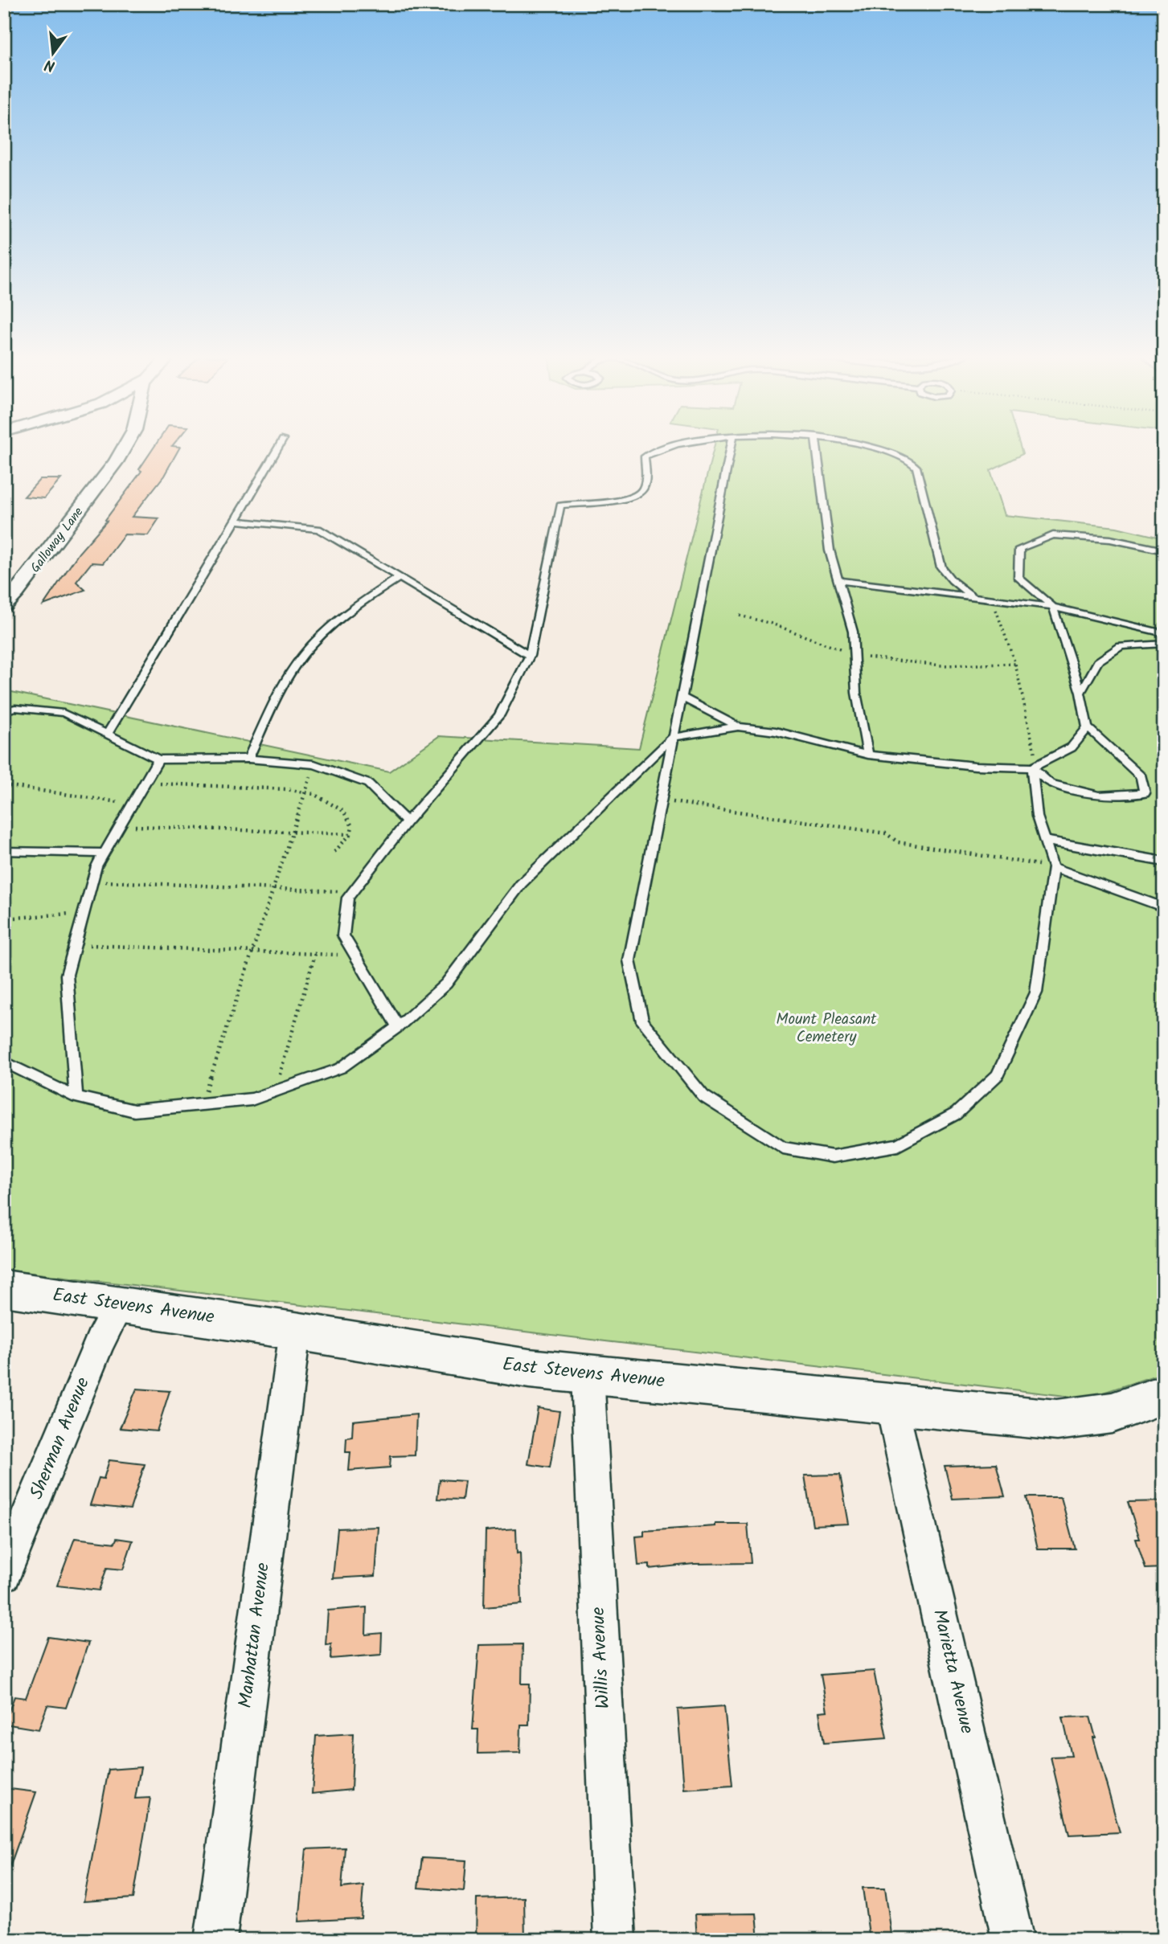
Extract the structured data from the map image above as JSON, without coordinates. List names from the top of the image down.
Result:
{
  "streets": {
    "street": [
      "Galloway Lane",
      "East Stevens Avenue",
      "Sherman Avenue",
      "Manhattan Avenue",
      "Willis Avenue",
      "Marietta Avenue"
    ]
  },
  "crossings": [
    ["East Stevens Avenue", "Sherman Avenue"],
    ["East Stevens Avenue", "Manhattan Avenue"],
    ["East Stevens Avenue", "Willis Avenue"],
    ["East Stevens Avenue", "Marietta Avenue"]
  ],
  "parks": ["Mount Pleasant Cemetery"],
  "north": "bottom"
}
